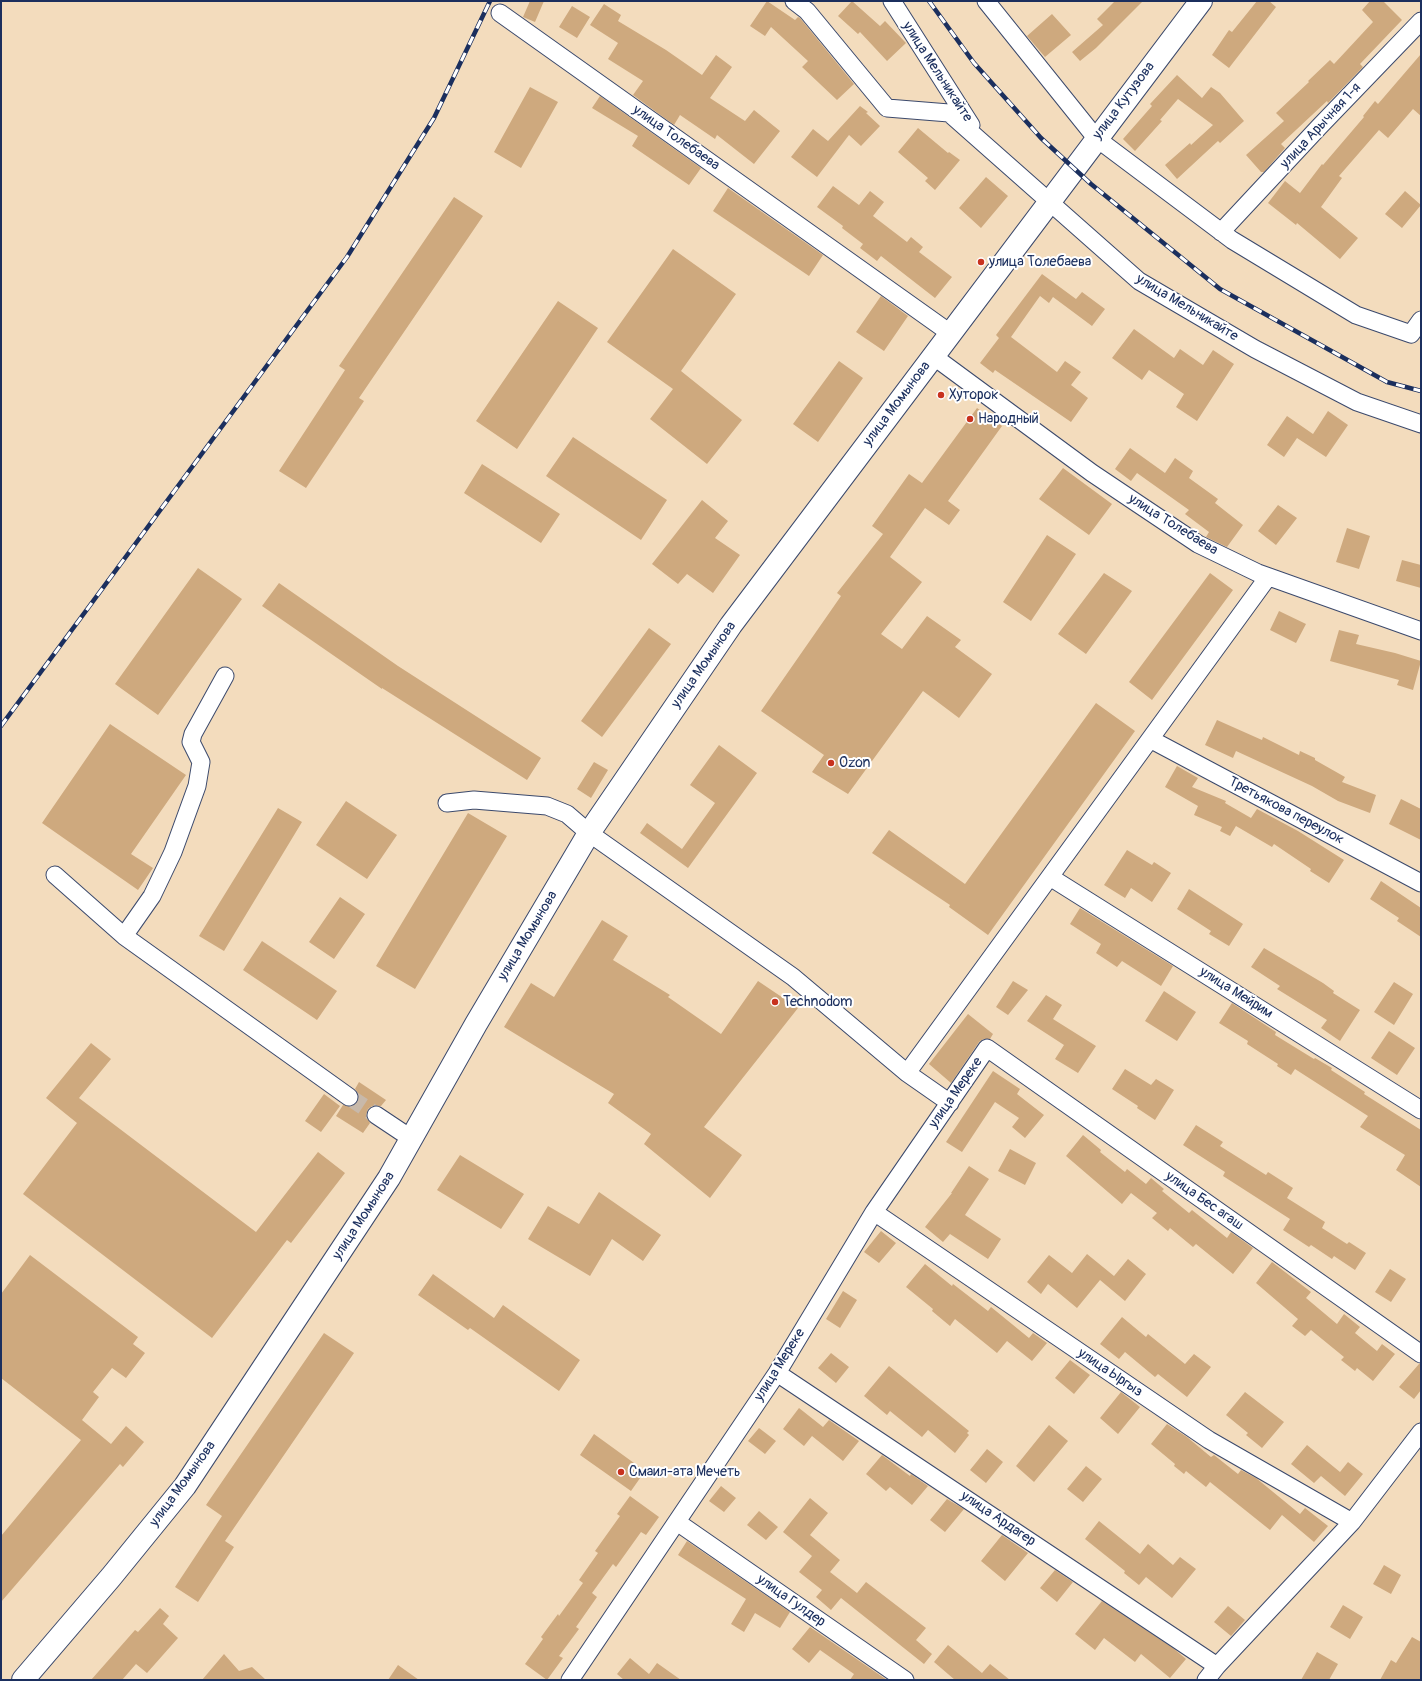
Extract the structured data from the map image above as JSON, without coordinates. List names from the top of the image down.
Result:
{
  "streets": {
    "main road": ["улица Кутузова", "улица Момынова"],
    "street": [
      "улица Мельникайте",
      "улица Арычная 1-я",
      "улица Толебаева",
      "Третьякова переулок",
      "улица Мейрим",
      "улица Мереке",
      "улица Бес агаш",
      "улица Ыргыз",
      "улица Ардагер",
      "улица Гулдер"
    ]
  },
  "crossings": [
    ["улица Мельникайте", "улица Кутузова"],
    ["улица Мельникайте", "улица Момынова"],
    ["улица Кутузова", "улица Момынова"],
    ["улица Толебаева", "улица Момынова"],
    ["улица Мереке", "улица Бес агаш"],
    ["улица Мереке", "улица Ыргыз"],
    ["улица Мереке", "улица Ардагер"],
    ["улица Мереке", "улица Гулдер"]
  ],
  "places": [
    "улица Толебаева",
    "Хуторок",
    "Народный",
    "Ozon",
    "Technodom",
    "Смаил-ата Мечеть"
  ]
}
